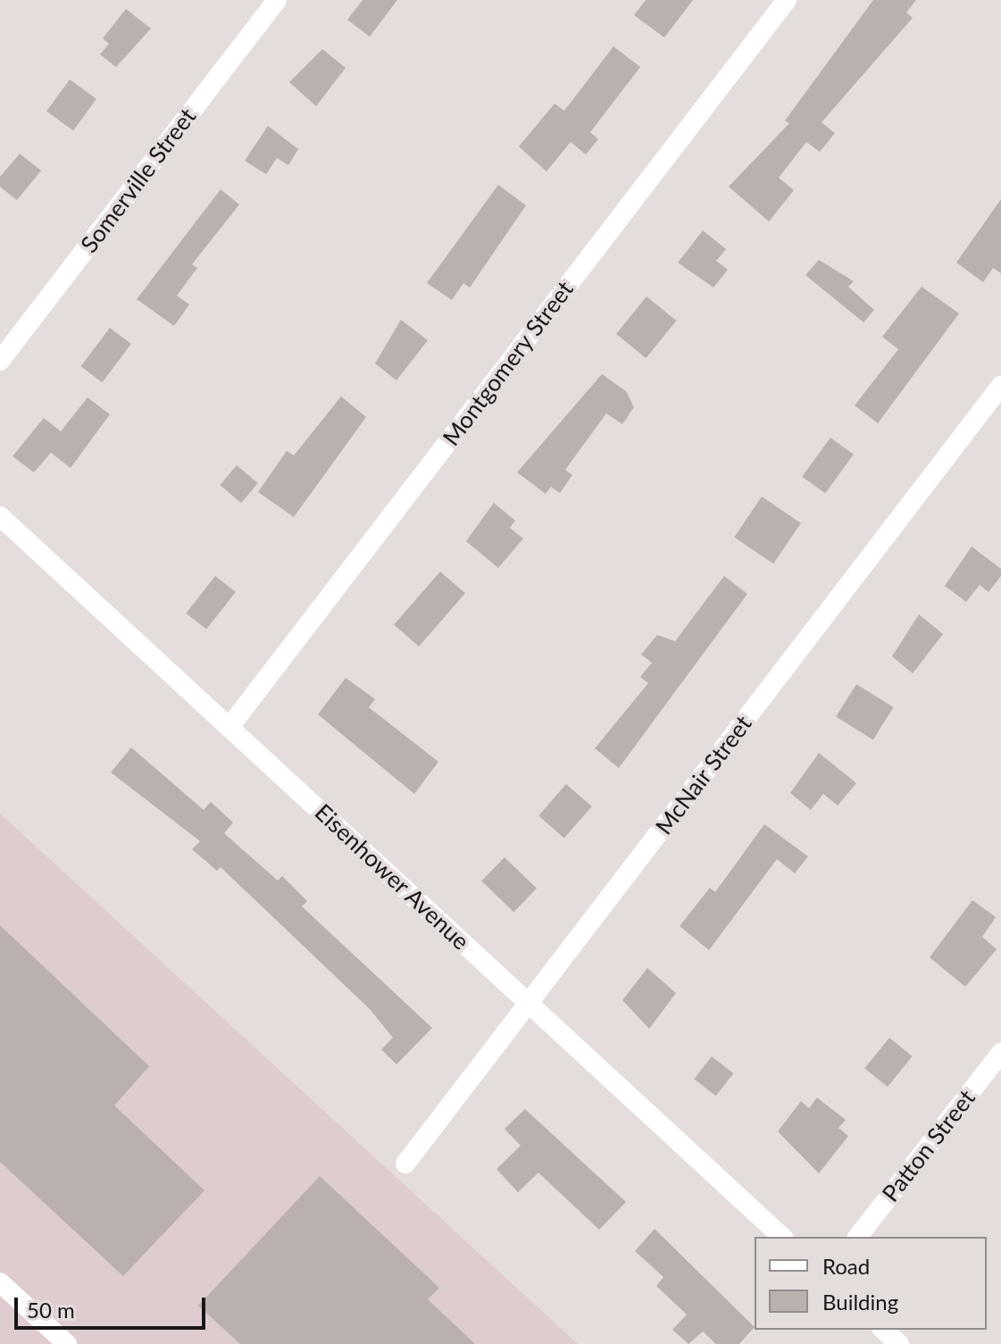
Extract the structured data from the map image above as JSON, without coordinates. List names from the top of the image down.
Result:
{
  "streets": {
    "street": [
      "Somerville Street",
      "Montgomery Street",
      "McNair Street",
      "Eisenhower Avenue",
      "Patton Street"
    ]
  },
  "crossings": [
    ["Montgomery Street", "Eisenhower Avenue"],
    ["McNair Street", "Eisenhower Avenue"]
  ],
  "legend": ["Road", "Building"],
  "scale_bar": "50 m"
}
